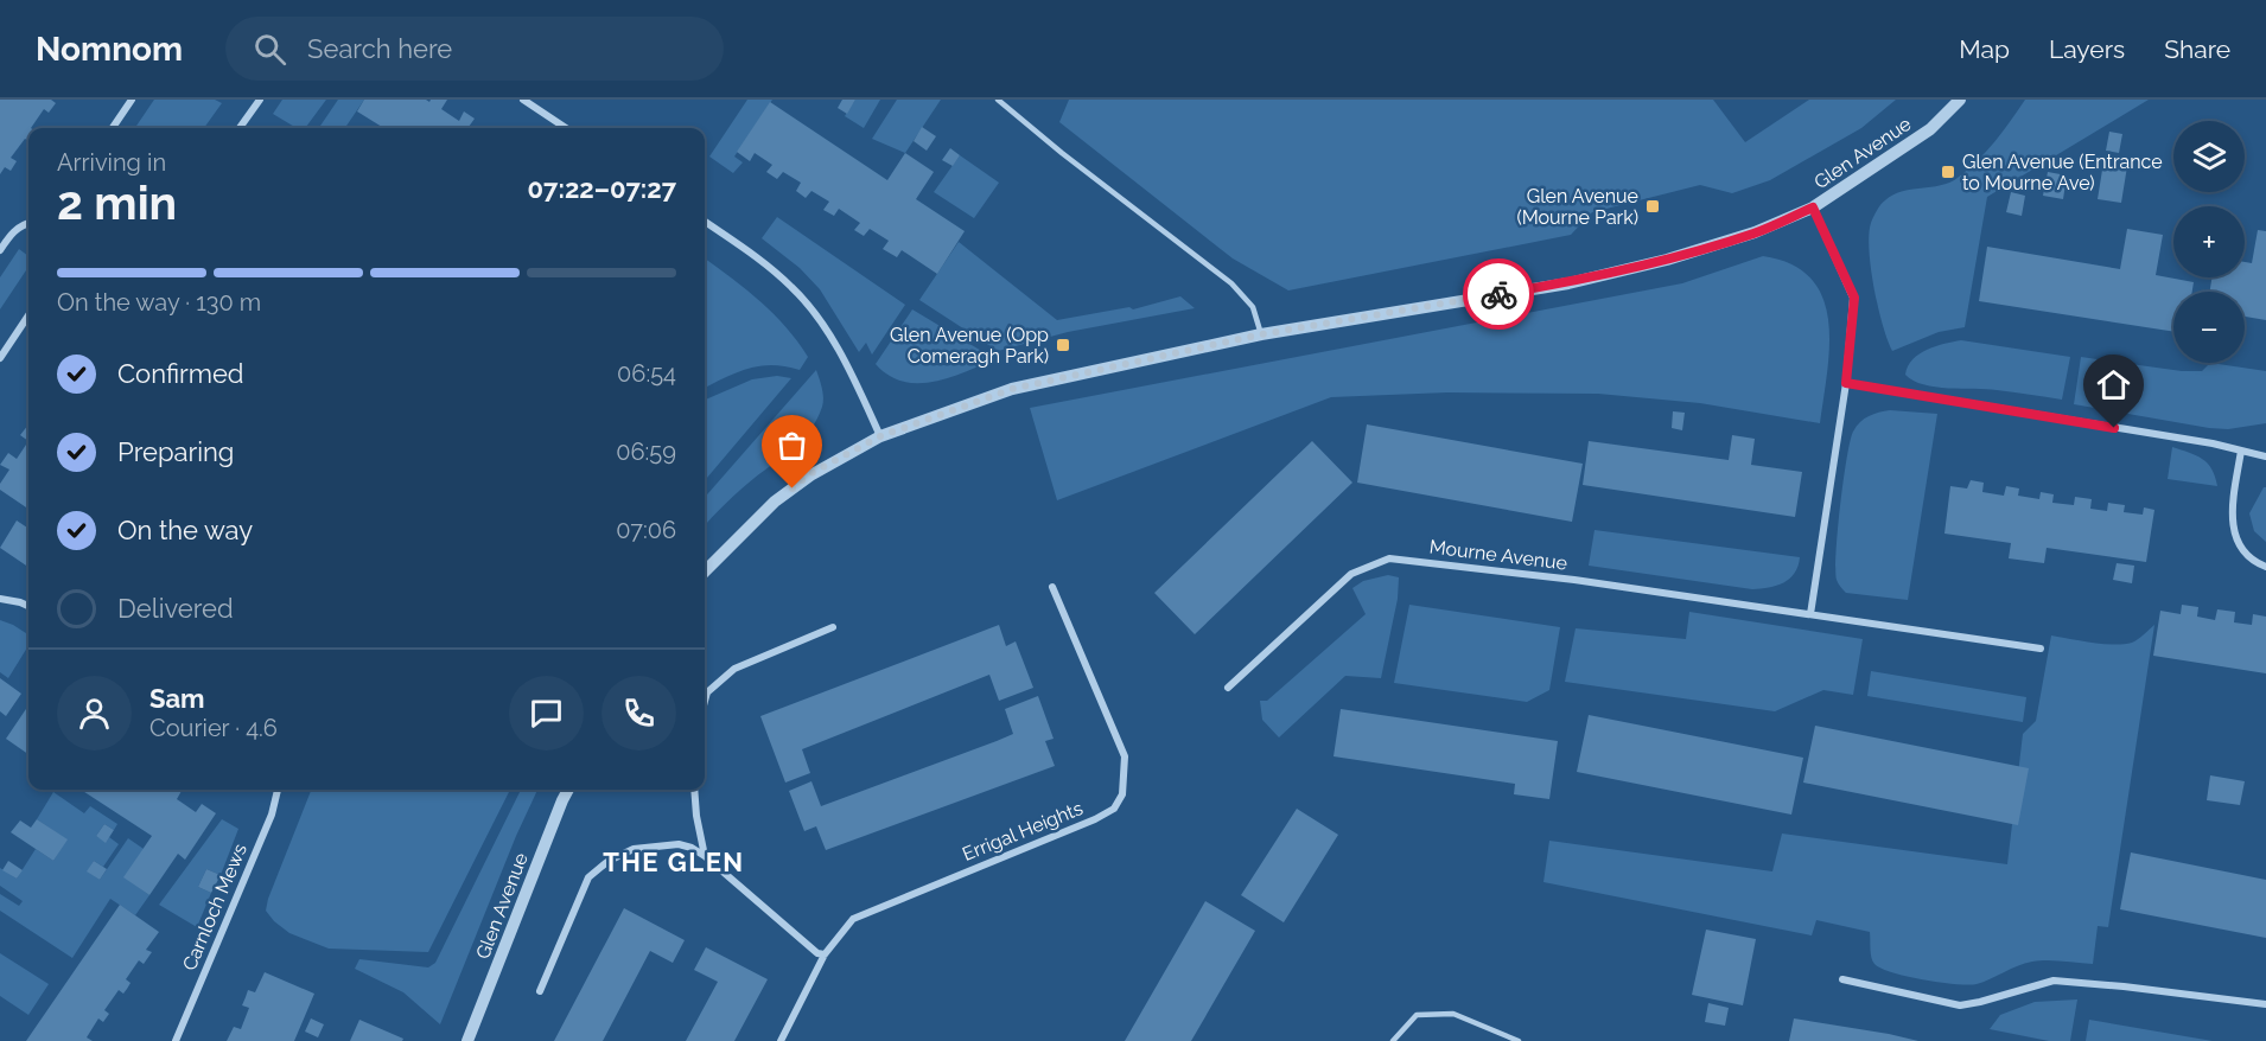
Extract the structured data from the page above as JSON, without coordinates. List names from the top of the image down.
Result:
{
  "streets": {
    "street": [
      "Glen Avenue",
      "Mourne Avenue",
      "Errigal Heights",
      "Carnloch Mews"
    ]
  },
  "districts": ["THE GLEN"],
  "places": {
    "transit": ["Glen Avenue (Entrance to Mourne Ave)", "Glen Avenue (Mourne Park)", "Glen Avenue (Opp Comeragh Park)"]
  },
  "page": {
    "header": "Nomnom",
    "search": "Search here",
    "nav": ["Map", "Layers", "Share"],
    "map_buttons": ["+", "−"],
    "heading": ["2 min", "Arriving in", "07:22–07:27"],
    "panel": ["Sam", "Courier · 4.6"],
    "bar": "On the way · 130 m",
    "list": [
      ["Confirmed", "06:54"],
      ["Preparing", "06:59"],
      ["On the way", "07:06"],
      "Delivered"
    ]
  }
}
